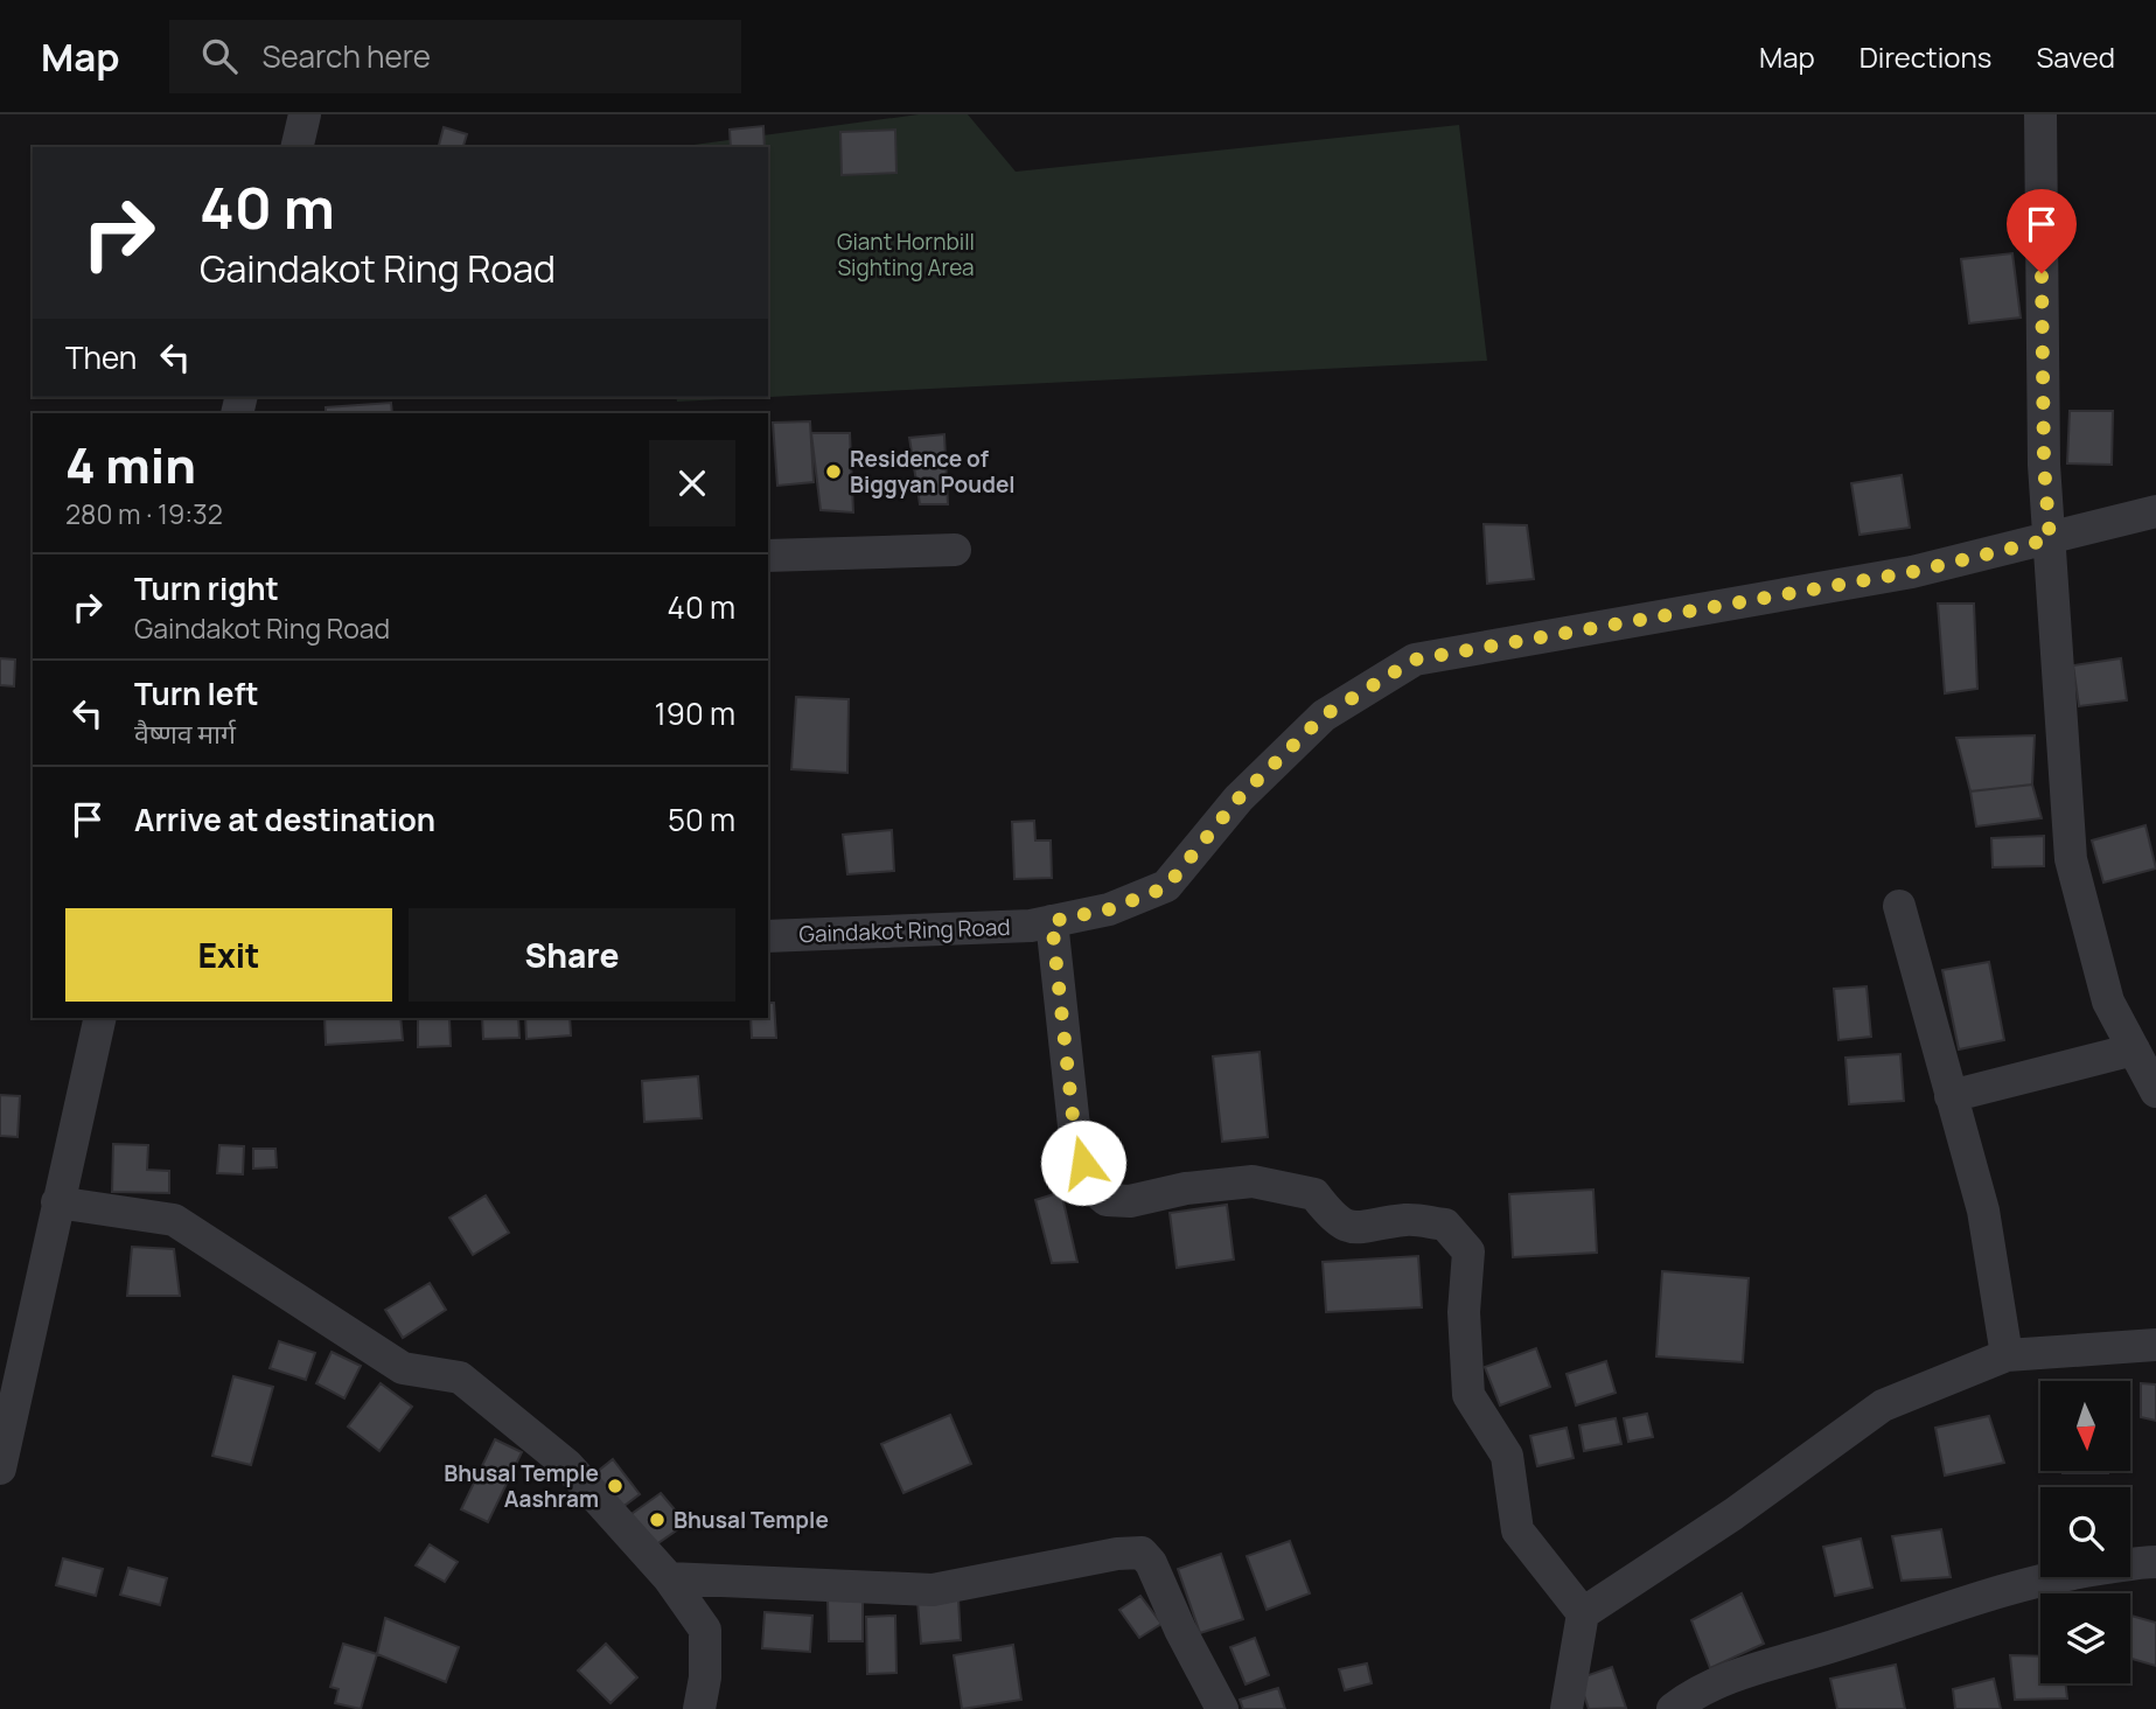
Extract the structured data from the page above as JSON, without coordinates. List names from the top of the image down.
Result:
{
  "streets": {
    "street": ["Gaindakot Ring Road"]
  },
  "parks": ["Giant Hornbill Sighting Area"],
  "places": ["Residence of Biggyan Poudel", "Bhusal Temple Aashram", "Bhusal Temple"],
  "north": "bottom",
  "page": {
    "header": "Map",
    "search": "Search here",
    "nav": ["Map", "Directions", "Saved"],
    "turn": ["40 m", "Gaindakot Ring Road"],
    "then": "Then",
    "heading": ["4 min", "280 m · 19:32"],
    "list": [
      {
        "name": "Turn right",
        "note": "Gaindakot Ring Road",
        "value": "40 m"
      },
      {
        "name": "Turn left",
        "note": "वैष्णव मार्ग",
        "value": "190 m"
      },
      {
        "name": "Arrive at destination",
        "value": "50 m"
      }
    ],
    "buttons": ["Exit", "Share"]
  }
}
